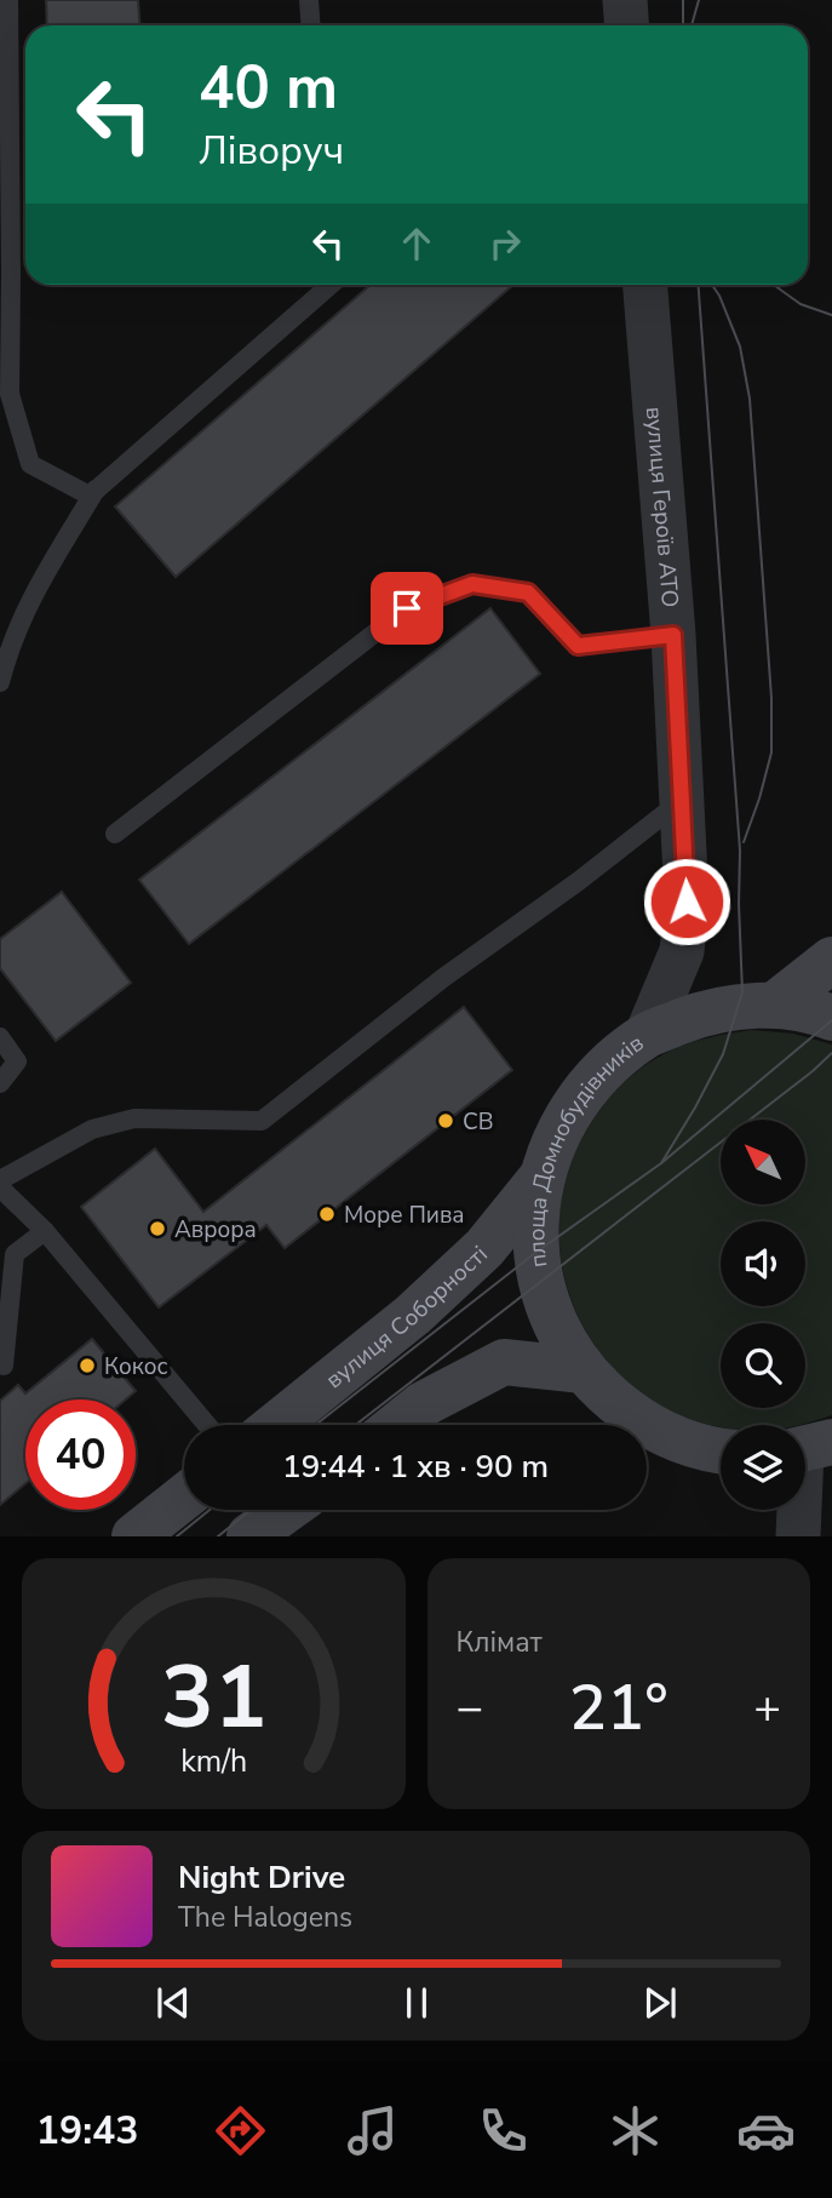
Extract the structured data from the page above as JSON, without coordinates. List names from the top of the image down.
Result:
{
  "streets": {
    "main road": ["площа Домнобудівників", "вулиця Соборності"],
    "street": ["вулиця Героїв АТО"]
  },
  "crossings": [
    ["вулиця Героїв АТО", "площа Домнобудівників"],
    ["площа Домнобудівників", "вулиця Соборності"]
  ],
  "places": [
    "СВ",
    "Море Пива",
    "Аврора",
    "Кокос"
  ],
  "north": "top left",
  "page": {
    "turn": ["40 m", "Ліворуч"],
    "limit": "40",
    "trip": "19:44 · 1 хв · 90 m",
    "tile": "Клімат",
    "heat": ["−", "21°", "+"],
    "song": ["Night Drive", "The Halogens"],
    "tabs": "19:43",
    "gauge": ["31", "km/h"]
  }
}
